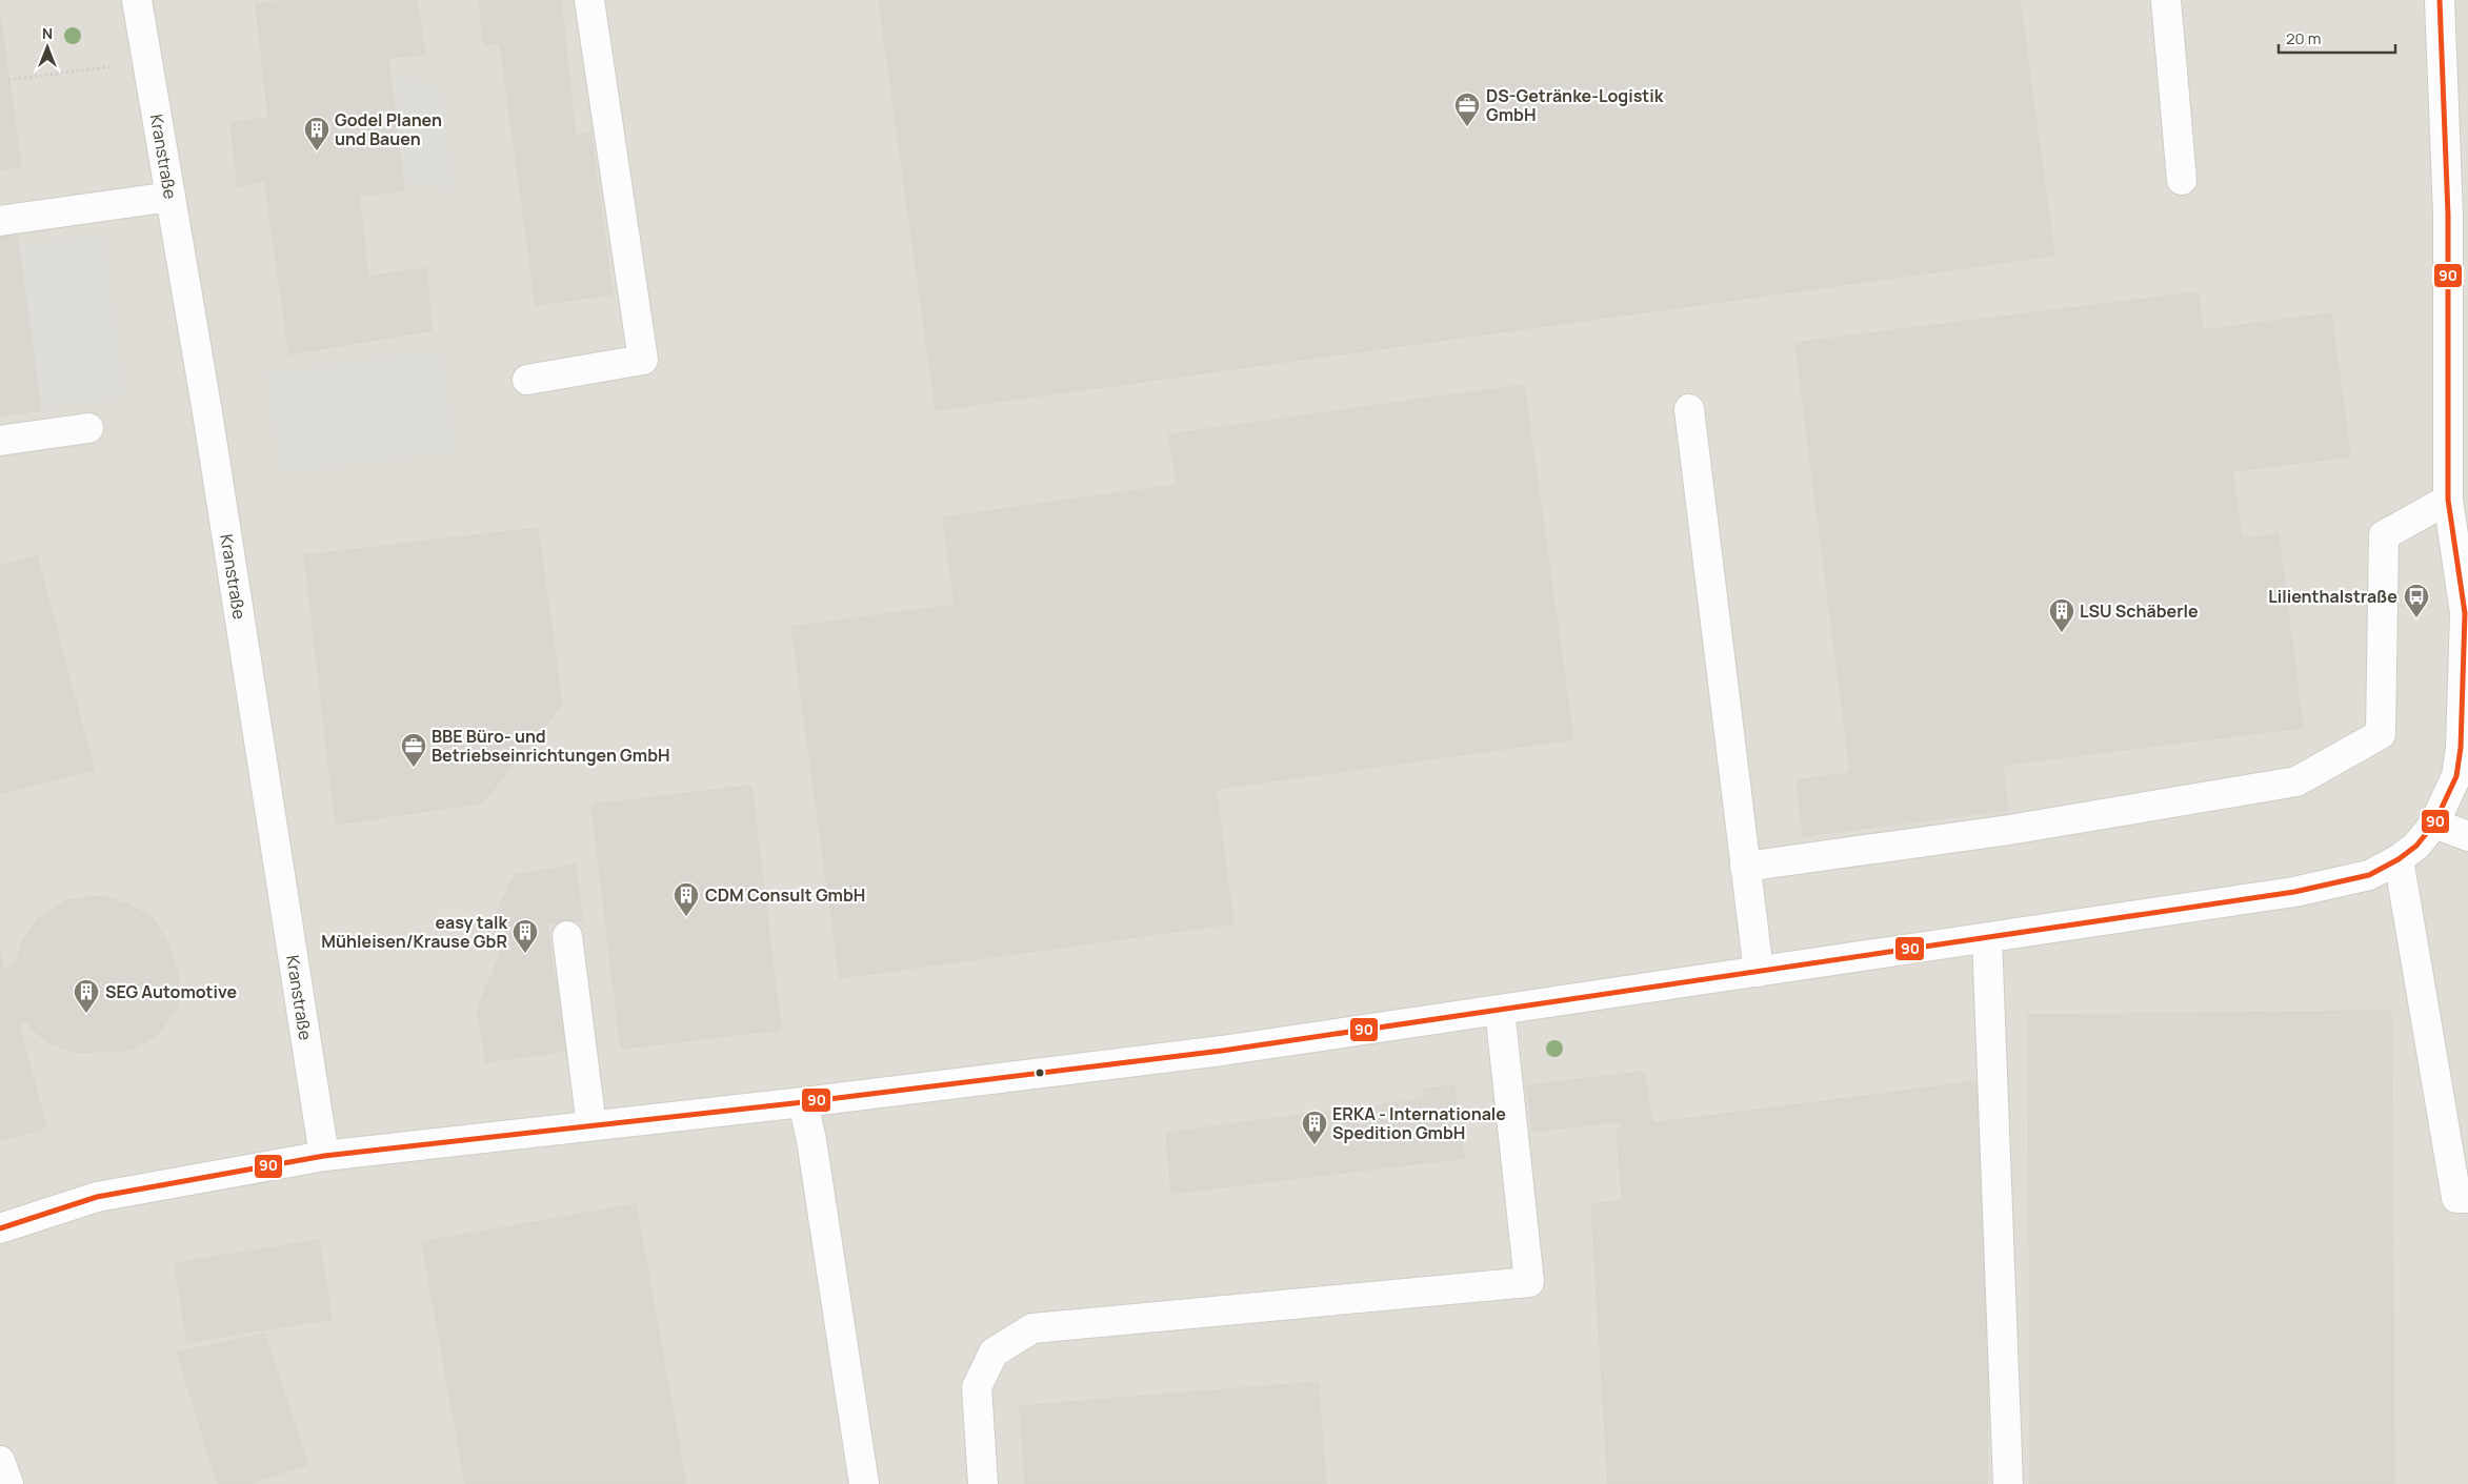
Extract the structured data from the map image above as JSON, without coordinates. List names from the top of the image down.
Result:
{
  "streets": {
    "street": ["Kranstraße"]
  },
  "places": {
    "office": ["DS-Getränke-Logistik GmbH", "BBE Büro- und Betriebseinrichtungen GmbH"],
    "building": [
      "Godel Planen und Bauen",
      "LSU Schäberle",
      "CDM Consult GmbH",
      "easy talk Mühleisen/Krause GbR",
      "SEG Automotive",
      "ERKA - Internationale Spedition GmbH"
    ],
    "bus stop": ["Lilienthalstraße"]
  },
  "lines": ["transit line 90"],
  "scale_bar": "20 m",
  "north": "top"
}
